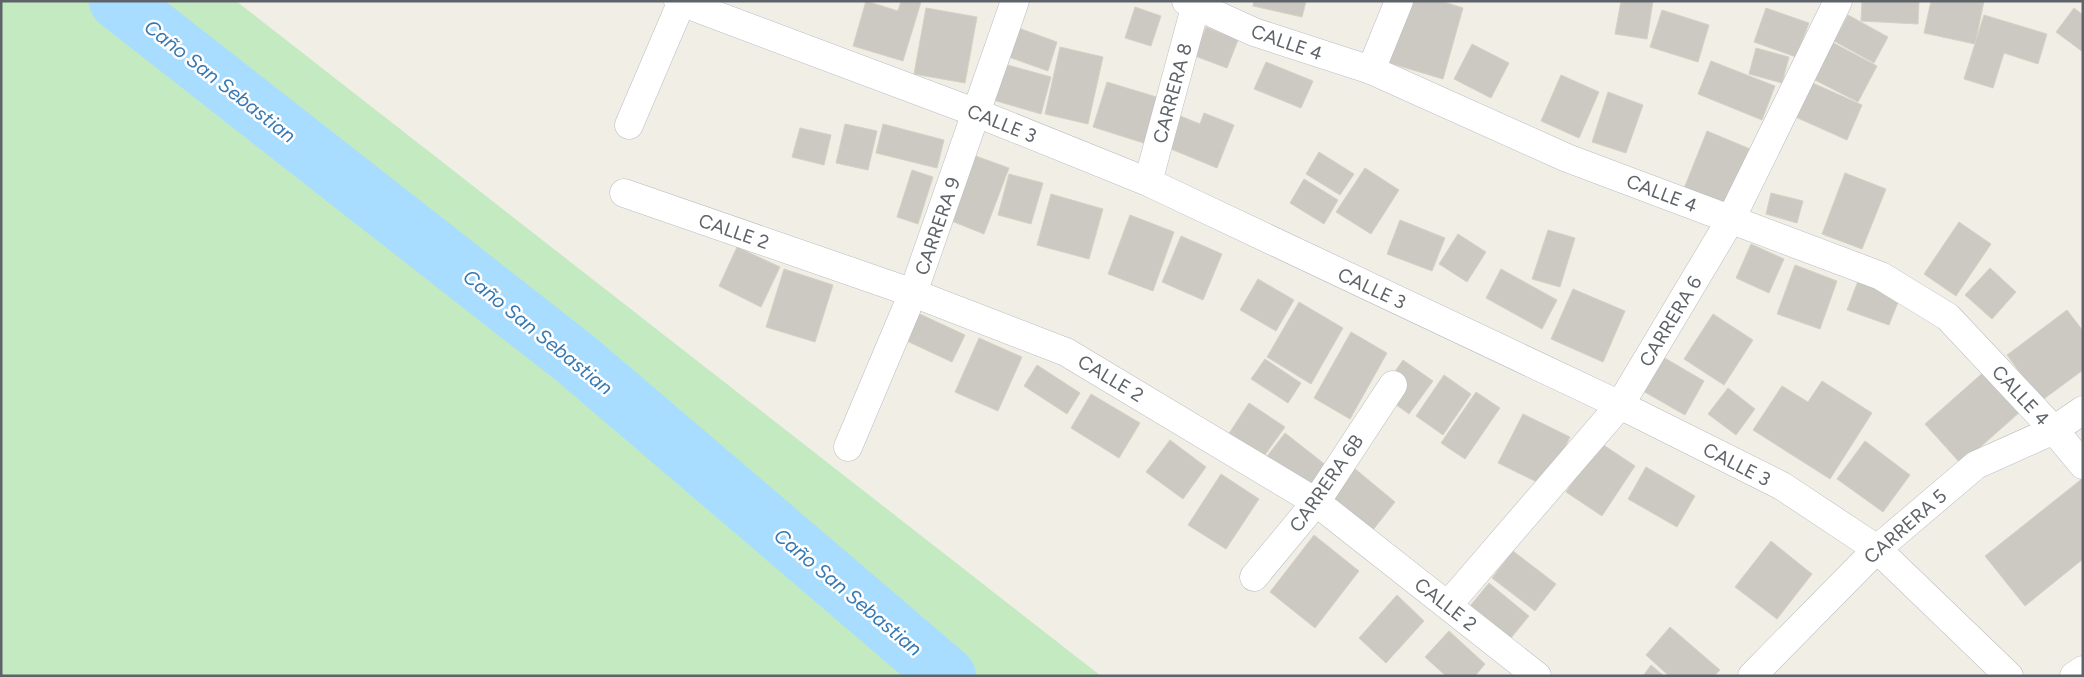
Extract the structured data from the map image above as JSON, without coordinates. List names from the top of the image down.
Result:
{
  "streets": {
    "street": [
      "CALLE 4",
      "CARRERA 8",
      "CALLE 3",
      "CARRERA 9",
      "CALLE 2",
      "CARRERA 6",
      "CARRERA 6B",
      "CARRERA 5"
    ]
  },
  "crossings": [
    ["CALLE 4", "CARRERA 8"],
    ["CALLE 4", "CARRERA 6"],
    ["CALLE 4", "CARRERA 5"],
    ["CARRERA 8", "CALLE 3"],
    ["CALLE 3", "CARRERA 9"],
    ["CALLE 3", "CARRERA 6"],
    ["CALLE 3", "CARRERA 5"],
    ["CARRERA 9", "CALLE 2"],
    ["CALLE 2", "CARRERA 6"],
    ["CALLE 2", "CARRERA 6B"]
  ],
  "water": ["Caño San Sebastian"]
}
